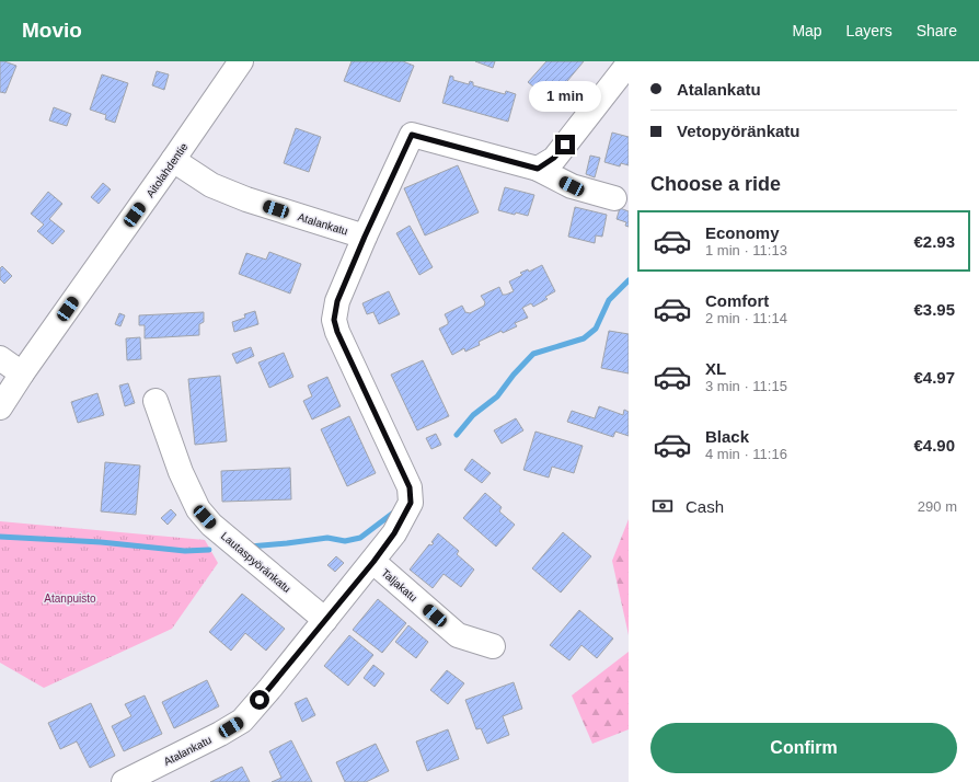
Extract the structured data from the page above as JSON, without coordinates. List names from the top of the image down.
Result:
{
  "streets": {
    "street": [
      "Aitolahdentie",
      "Atalankatu",
      "Lautaspyöränkatu",
      "Taljakatu"
    ]
  },
  "crossings": [
    ["Aitolahdentie", "Atalankatu"],
    ["Atalankatu", "Lautaspyöränkatu"],
    ["Atalankatu", "Taljakatu"]
  ],
  "parks": ["Atanpuisto"],
  "page": {
    "header": "Movio",
    "nav": ["Map", "Layers", "Share"],
    "banner": ["Atalankatu", "Vetopyöränkatu"],
    "bubble": "1 min",
    "heading": "Choose a ride",
    "list": [
      {
        "name": "Economy",
        "note": "1 min · 11:13",
        "value": "€2.93"
      },
      {
        "name": "Comfort",
        "note": "2 min · 11:14",
        "value": "€3.95"
      },
      {
        "name": "XL",
        "note": "3 min · 11:15",
        "value": "€4.97"
      },
      {
        "name": "Black",
        "note": "4 min · 11:16",
        "value": "€4.90"
      }
    ],
    "pay": ["Cash", "290 m"],
    "buttons": "Confirm"
  }
}
